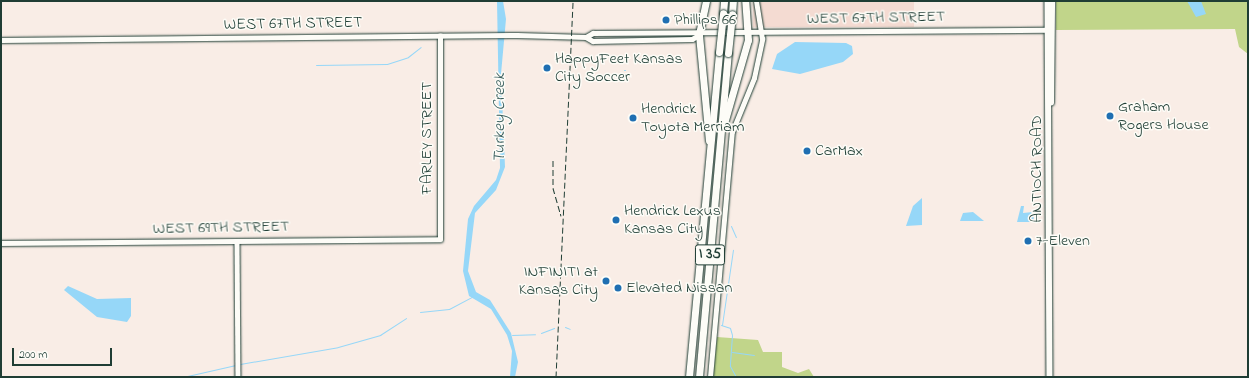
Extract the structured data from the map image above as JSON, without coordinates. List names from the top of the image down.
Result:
{
  "streets": {
    "highway": ["I 35"],
    "main road": ["ANTIOCH ROAD"],
    "street": ["WEST 67TH STREET", "FARLEY STREET", "WEST 69TH STREET"]
  },
  "crossings": [
    ["WEST 67TH STREET", "FARLEY STREET"],
    ["WEST 67TH STREET", "ANTIOCH ROAD"],
    ["FARLEY STREET", "WEST 69TH STREET"]
  ],
  "water": ["Turkey Creek"],
  "places": [
    "Phillips 66",
    "HappyFeet Kansas City Soccer",
    "Graham Rogers House",
    "Hendrick Toyota Merriam",
    "CarMax",
    "Hendrick Lexus Kansas City",
    "7-Eleven",
    "INFINITI at Kansas City",
    "Elevated Nissan"
  ],
  "scale_bar": "200 m"
}
